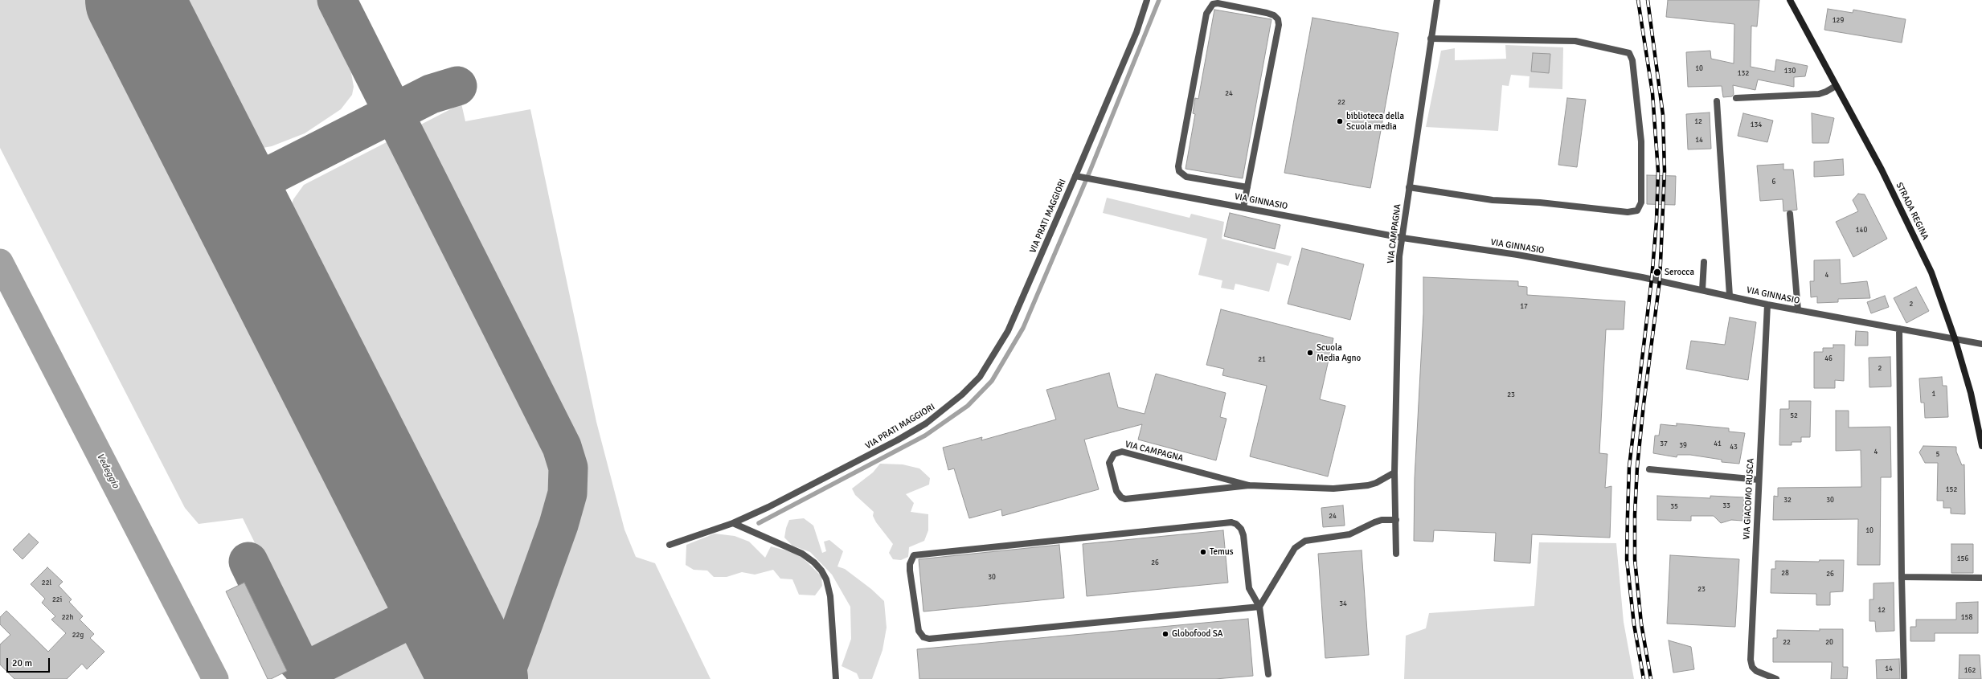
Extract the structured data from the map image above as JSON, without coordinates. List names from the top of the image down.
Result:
{
  "streets": {
    "main road": ["STRADA REGINA"],
    "street": [
      "VIA GINNASIO",
      "VIA PRATI MAGGIORI",
      "VIA CAMPAGNA",
      "VIA GIACOMO RUSCA"
    ]
  },
  "crossings": [
    ["VIA GINNASIO", "STRADA REGINA"],
    ["VIA GINNASIO", "VIA PRATI MAGGIORI"],
    ["VIA GINNASIO", "VIA CAMPAGNA"],
    ["VIA GINNASIO", "VIA GIACOMO RUSCA"]
  ],
  "water": ["Vedeggio"],
  "places": [
    "biblioteca della Scuola media",
    "Serocca",
    "Scuola Media Agno",
    "Temus",
    "Globofood SA"
  ],
  "house_numbers": [
    "129",
    "10",
    "130",
    "132",
    "24",
    "22",
    "12",
    "134",
    "14",
    "6",
    "140",
    "4",
    "2",
    "17",
    "46",
    "21",
    "2",
    "1",
    "23",
    "52",
    "37",
    "41",
    "39",
    "43",
    "4",
    "5",
    "152",
    "32",
    "30",
    "33",
    "35",
    "24",
    "10",
    "156",
    "26",
    "28",
    "26",
    "30",
    "22l",
    "23",
    "22i",
    "34",
    "12",
    "22h",
    "158",
    "22g",
    "22",
    "20",
    "14",
    "162"
  ],
  "scale_bar": "20 m"
}
